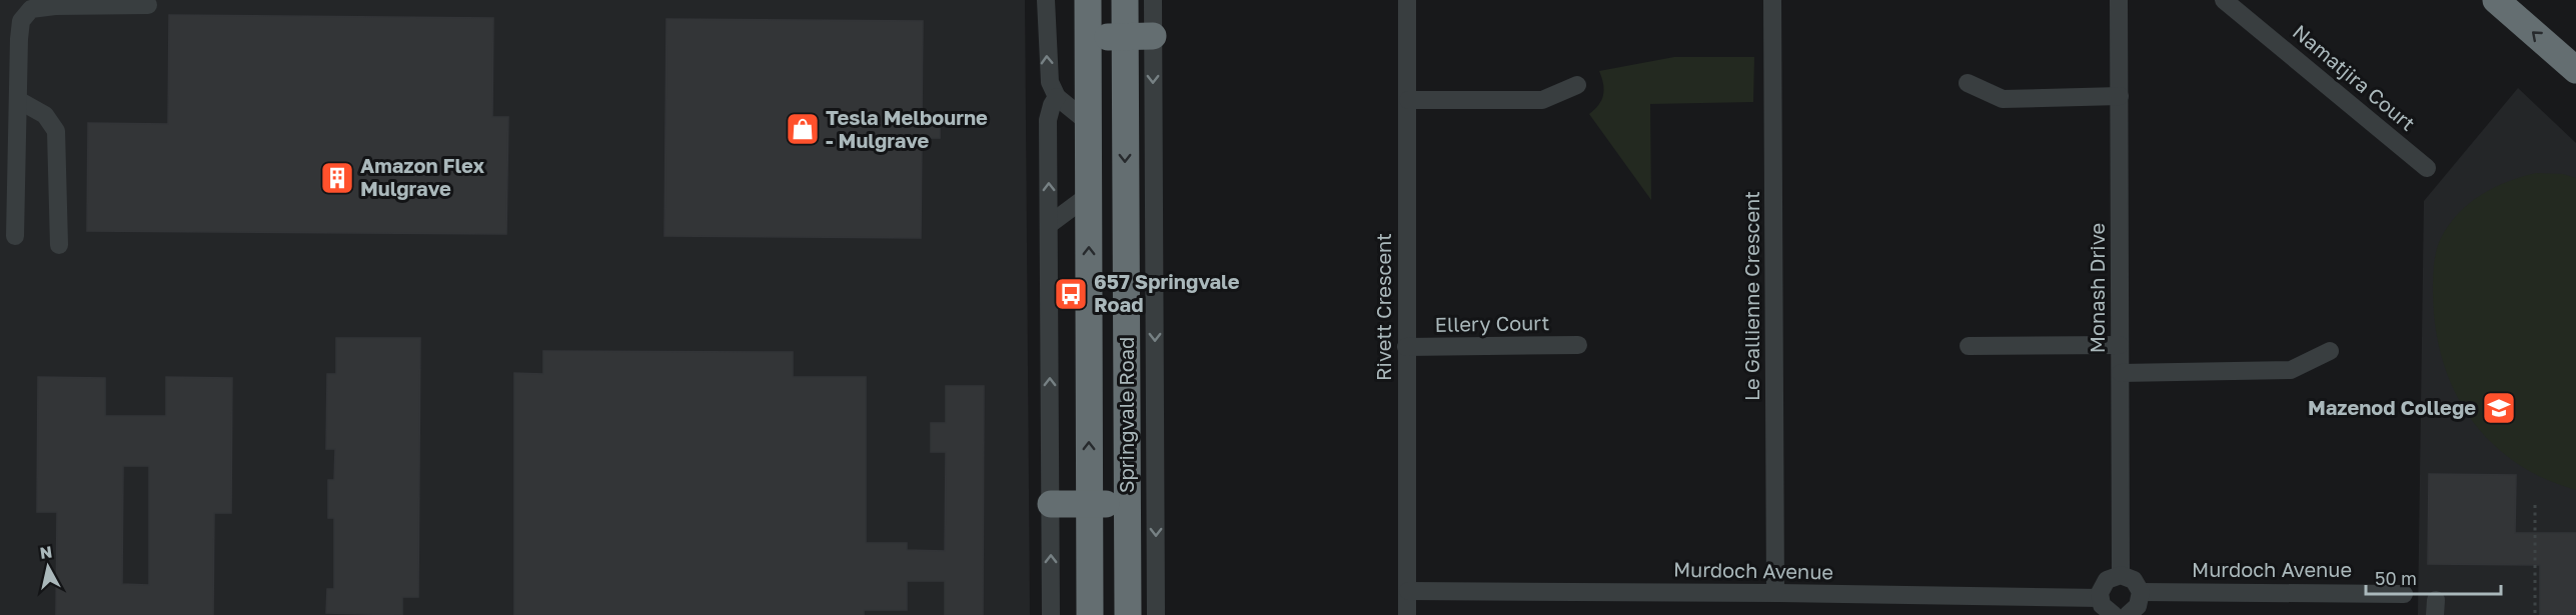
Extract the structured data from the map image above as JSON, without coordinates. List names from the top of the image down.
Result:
{
  "streets": {
    "highway": ["Springvale Road"],
    "street": [
      "Namatjira Court",
      "Monash Drive",
      "Le Gallienne Crescent",
      "Rivett Crescent",
      "Ellery Court",
      "Murdoch Avenue"
    ]
  },
  "crossings": [
    ["Le Gallienne Crescent", "Murdoch Avenue"],
    ["Rivett Crescent", "Ellery Court"],
    ["Rivett Crescent", "Murdoch Avenue"]
  ],
  "places": {
    "shop": ["Tesla Melbourne - Mulgrave"],
    "building": ["Amazon Flex Mulgrave"],
    "bus stop": ["657 Springvale Road"],
    "school or university": ["Mazenod College"]
  },
  "scale_bar": "50 m",
  "north": "top"
}
